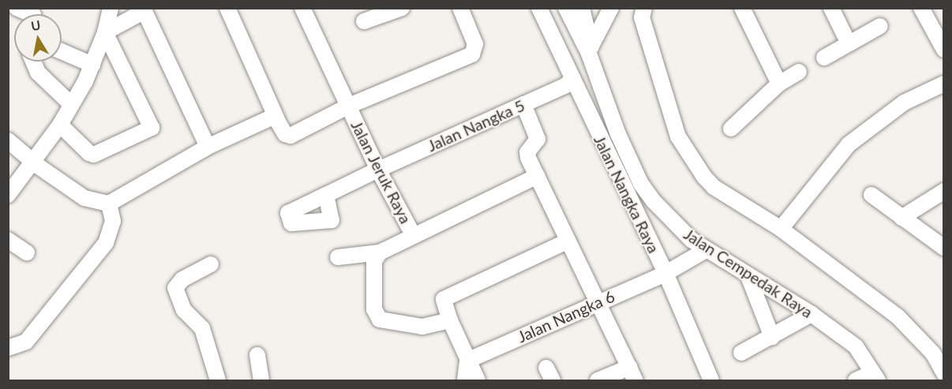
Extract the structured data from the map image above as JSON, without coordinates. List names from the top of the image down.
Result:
{
  "streets": {
    "street": [
      "Jalan Nangka 5",
      "Jalan Jeruk Raya",
      "Jalan Nangka Raya",
      "Jalan Cempedak Raya",
      "Jalan Nangka 6"
    ]
  },
  "crossings": [
    ["Jalan Nangka 5", "Jalan Jeruk Raya"],
    ["Jalan Nangka 5", "Jalan Nangka Raya"],
    ["Jalan Nangka Raya", "Jalan Nangka 6"],
    ["Jalan Cempedak Raya", "Jalan Nangka 6"]
  ],
  "north": "top"
}
